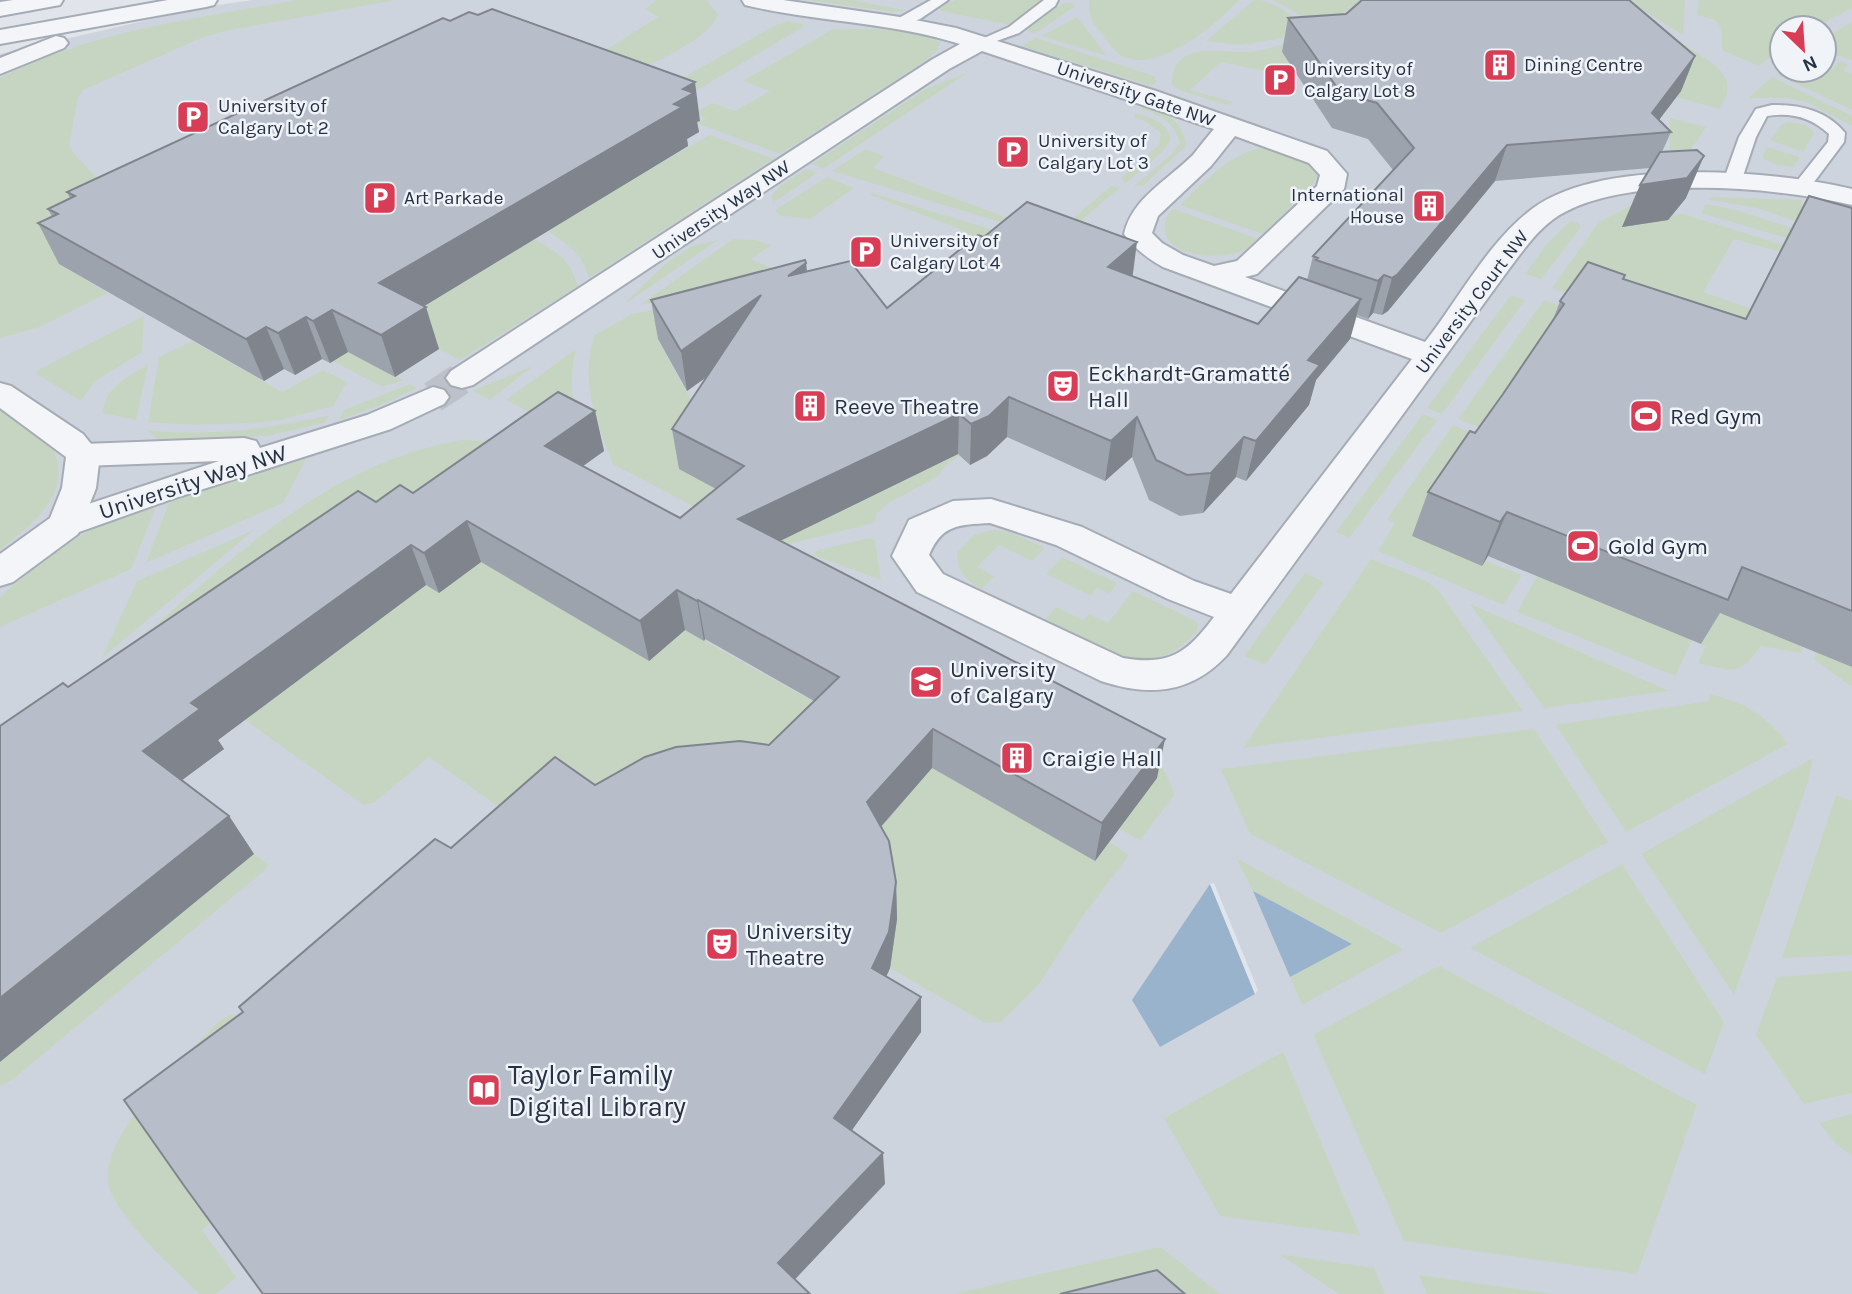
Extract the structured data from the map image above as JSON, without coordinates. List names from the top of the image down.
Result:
{
  "streets": {
    "street": ["University Gate NW", "University Way NW", "University Court NW"]
  },
  "crossings": [
    ["University Gate NW", "University Way NW"],
    ["University Gate NW", "University Court NW"]
  ],
  "places": {
    "building": [
      "Dining Centre",
      "International House",
      "Reeve Theatre",
      "Craigie Hall"
    ],
    "parking": [
      "University of Calgary Lot 8",
      "University of Calgary Lot 2",
      "University of Calgary Lot 3",
      "Art Parkade",
      "University of Calgary Lot 4"
    ],
    "theatre": ["Eckhardt-Gramatté Hall", "University Theatre"],
    "sports": ["Red Gym", "Gold Gym"],
    "school or university": ["University of Calgary"],
    "library": ["Taylor Family Digital Library"]
  },
  "north": "bottom right"
}
